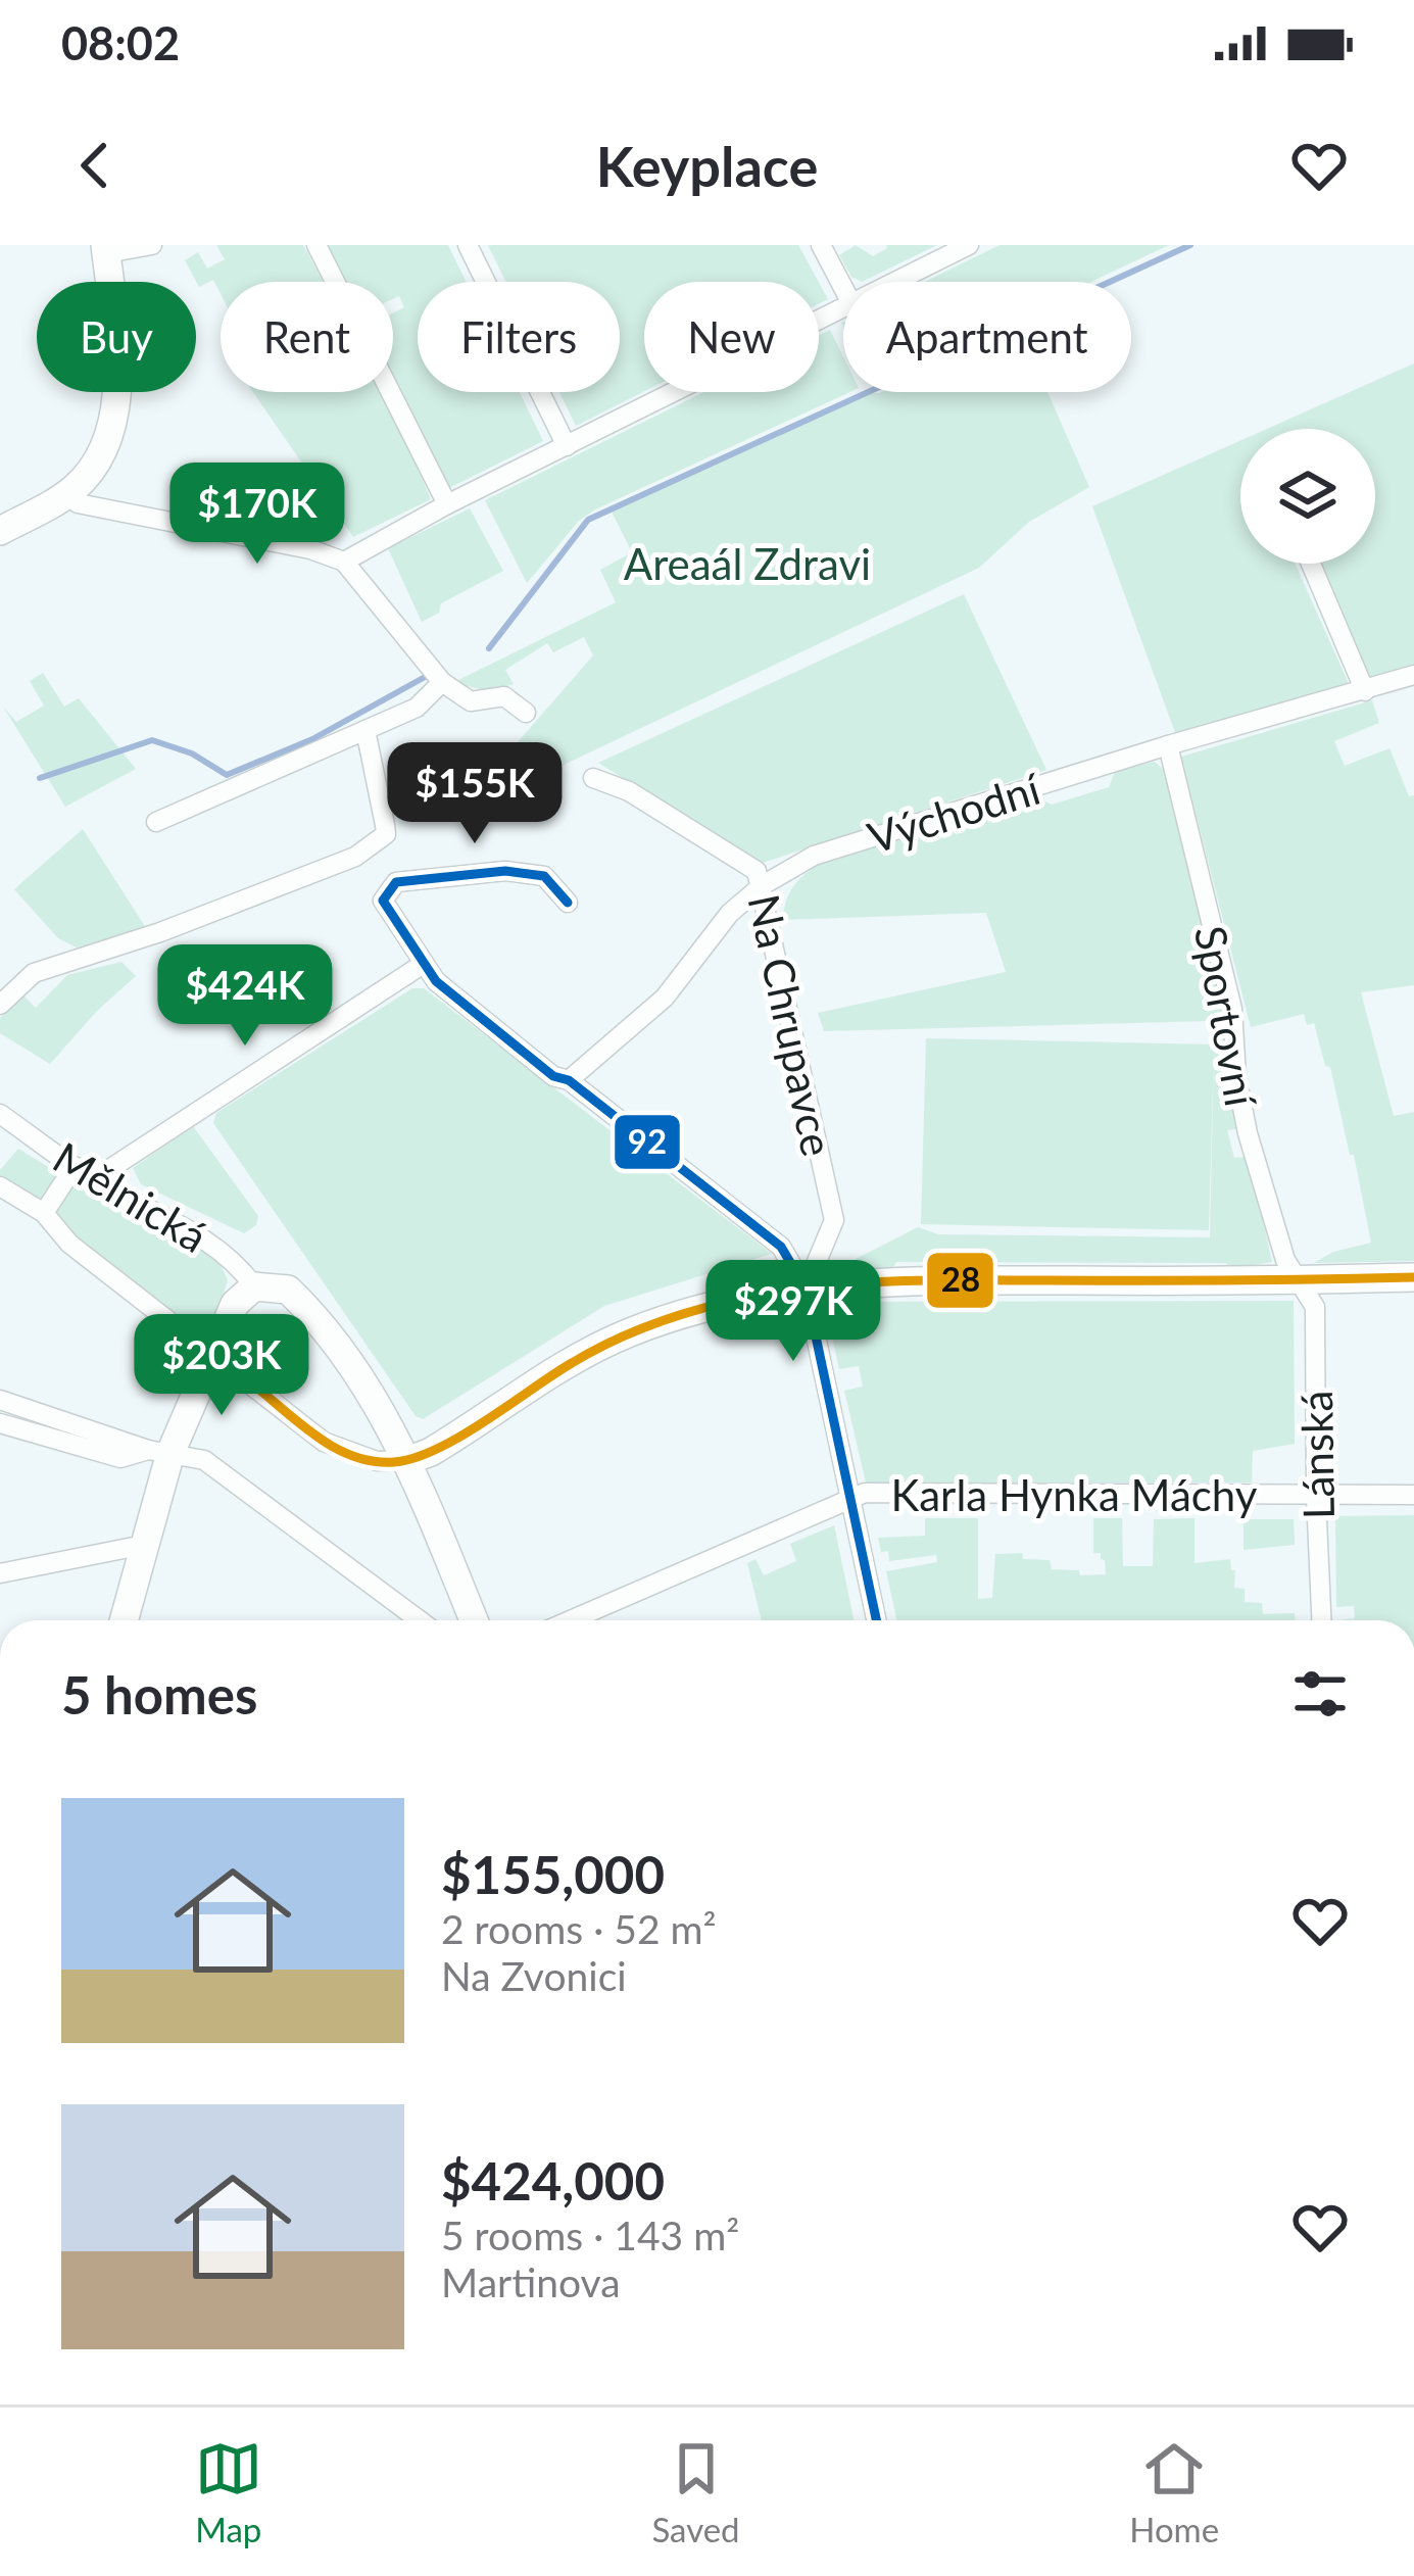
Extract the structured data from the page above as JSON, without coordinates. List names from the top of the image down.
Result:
{
  "streets": {
    "street": [
      "Východní",
      "Sportovní",
      "Na Chrupavce",
      "Mělnická",
      "Lánská",
      "Karla Hynka Máchy"
    ]
  },
  "crossings": [
    ["Východní", "Sportovní"],
    ["Východní", "Na Chrupavce"],
    ["Sportovní", "Lánská"],
    ["Lánská", "Karla Hynka Máchy"]
  ],
  "parks": ["Areaál Zdravi"],
  "lines": ["transit line 92", "transit line 28"],
  "page": {
    "status": "08:02",
    "header": "Keyplace",
    "chip": [
      "Buy",
      "Rent",
      "Filters",
      "New",
      "Apartment"
    ],
    "price": [
      "$170K",
      "$155K",
      "$424K",
      "$297K",
      "$203K"
    ],
    "heading": "5 homes",
    "list": [
      {
        "name": "$155,000",
        "note": "2 rooms · 52 m² · Na Zvonici"
      },
      {
        "name": "$424,000",
        "note": "5 rooms · 143 m² · Martinova"
      }
    ],
    "tabs": ["Map", "Saved", "Home"]
  }
}
